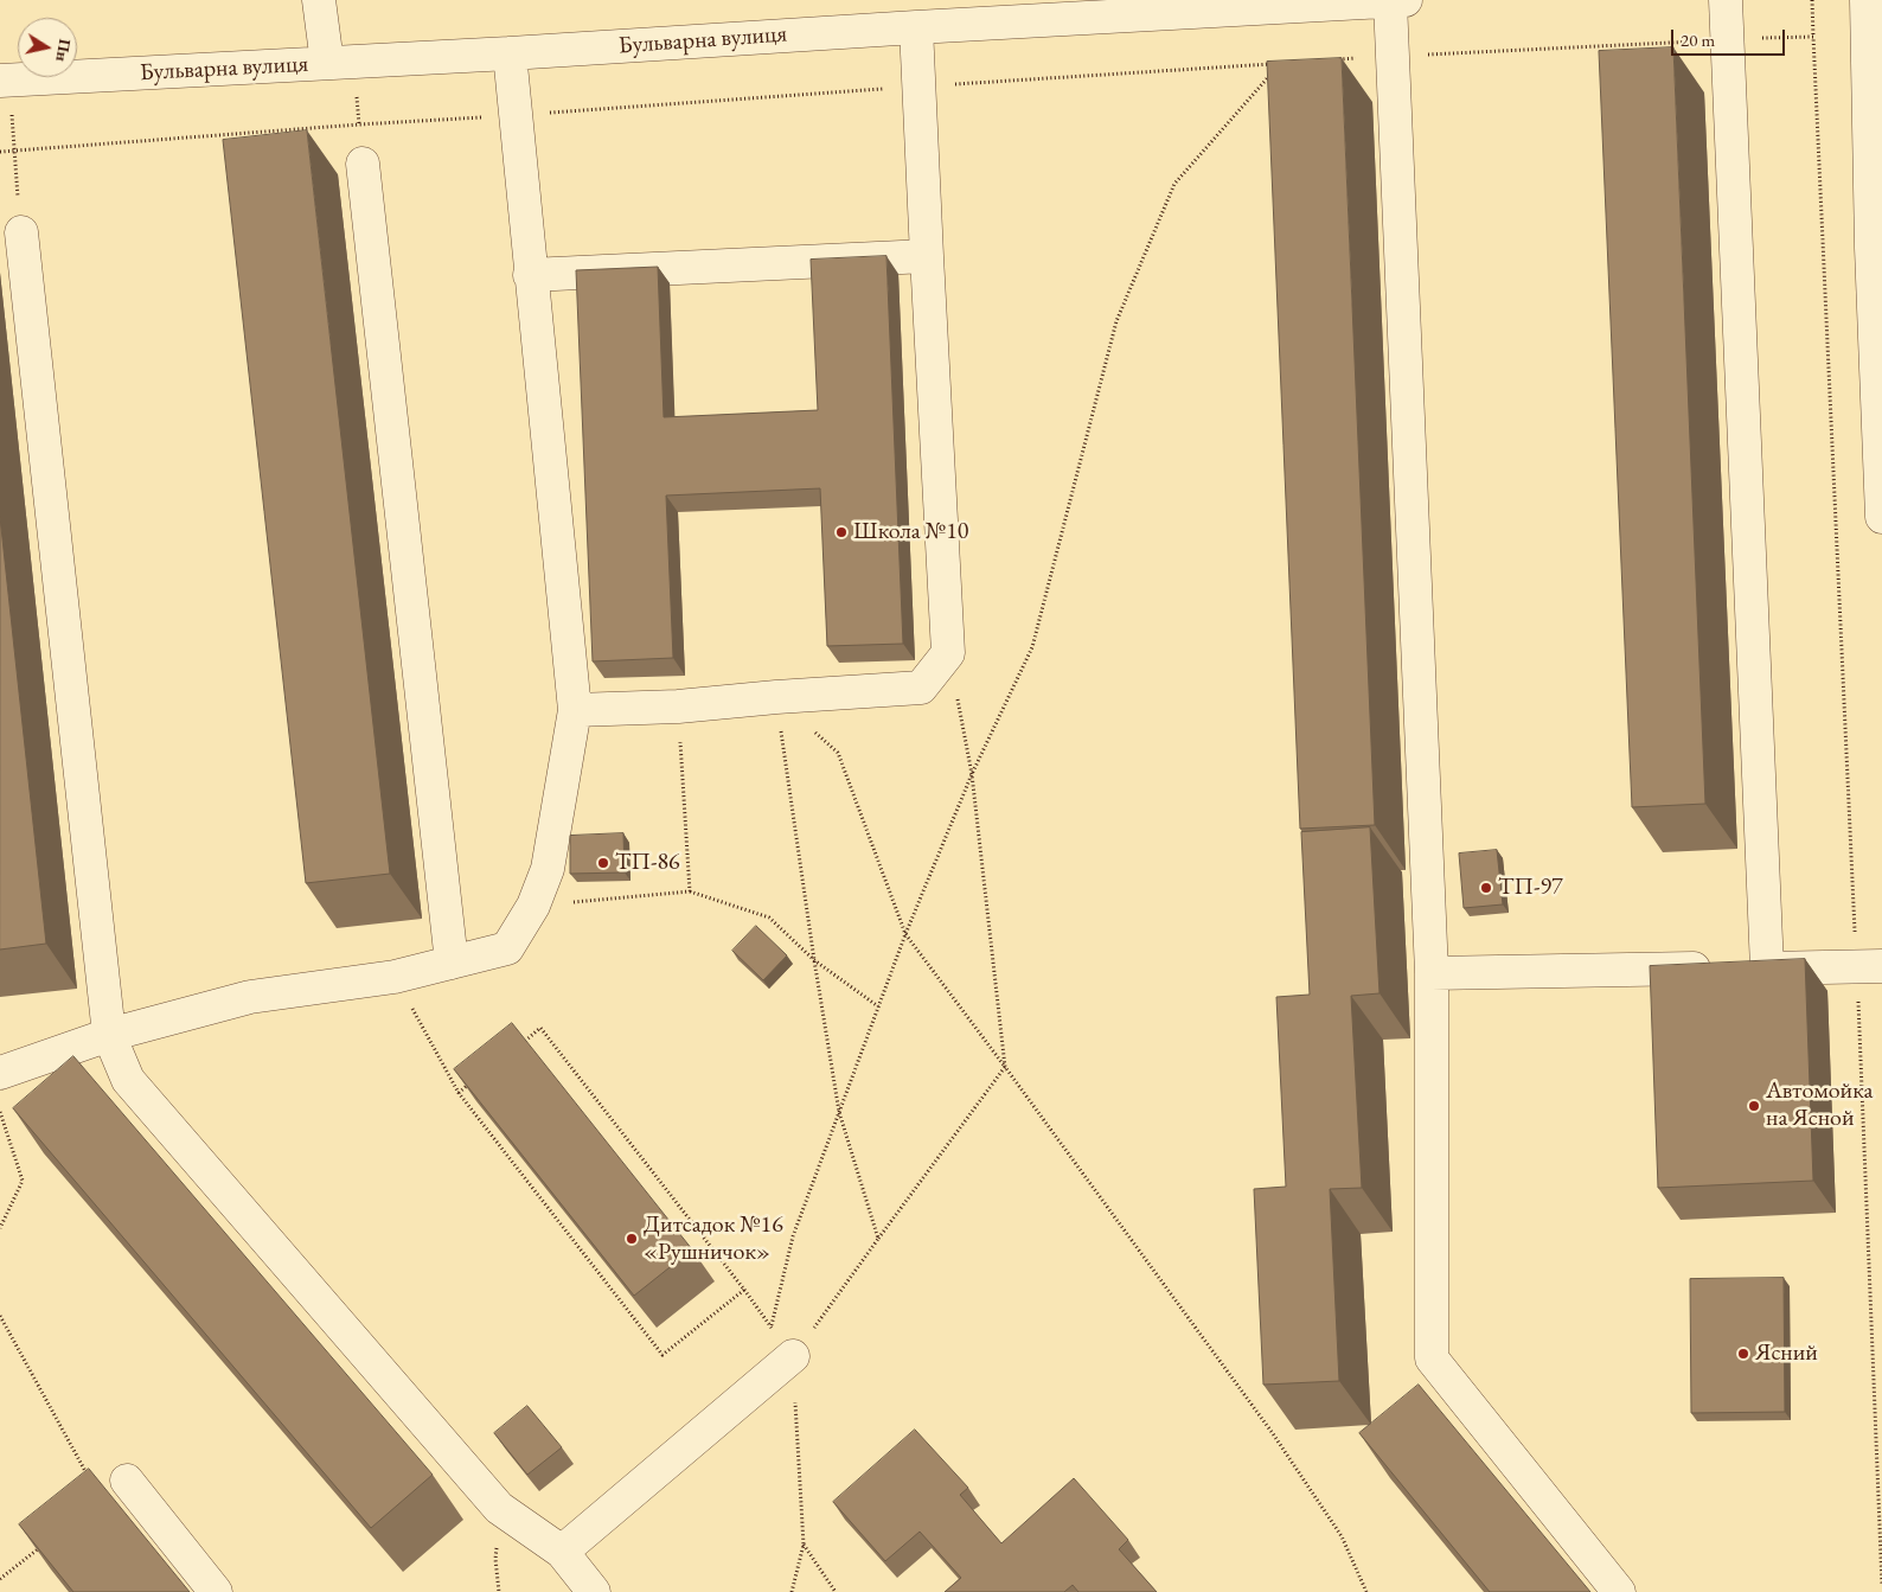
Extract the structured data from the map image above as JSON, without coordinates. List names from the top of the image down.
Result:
{
  "streets": {
    "street": ["Бульварна вулиця"]
  },
  "places": [
    "Школа №10",
    "ТП-86",
    "ТП-97",
    "Автомойка на Ясной",
    "Дитсадок №16 «Рушничок»",
    "Ясний"
  ],
  "scale_bar": "20 m",
  "north": "right"
}
